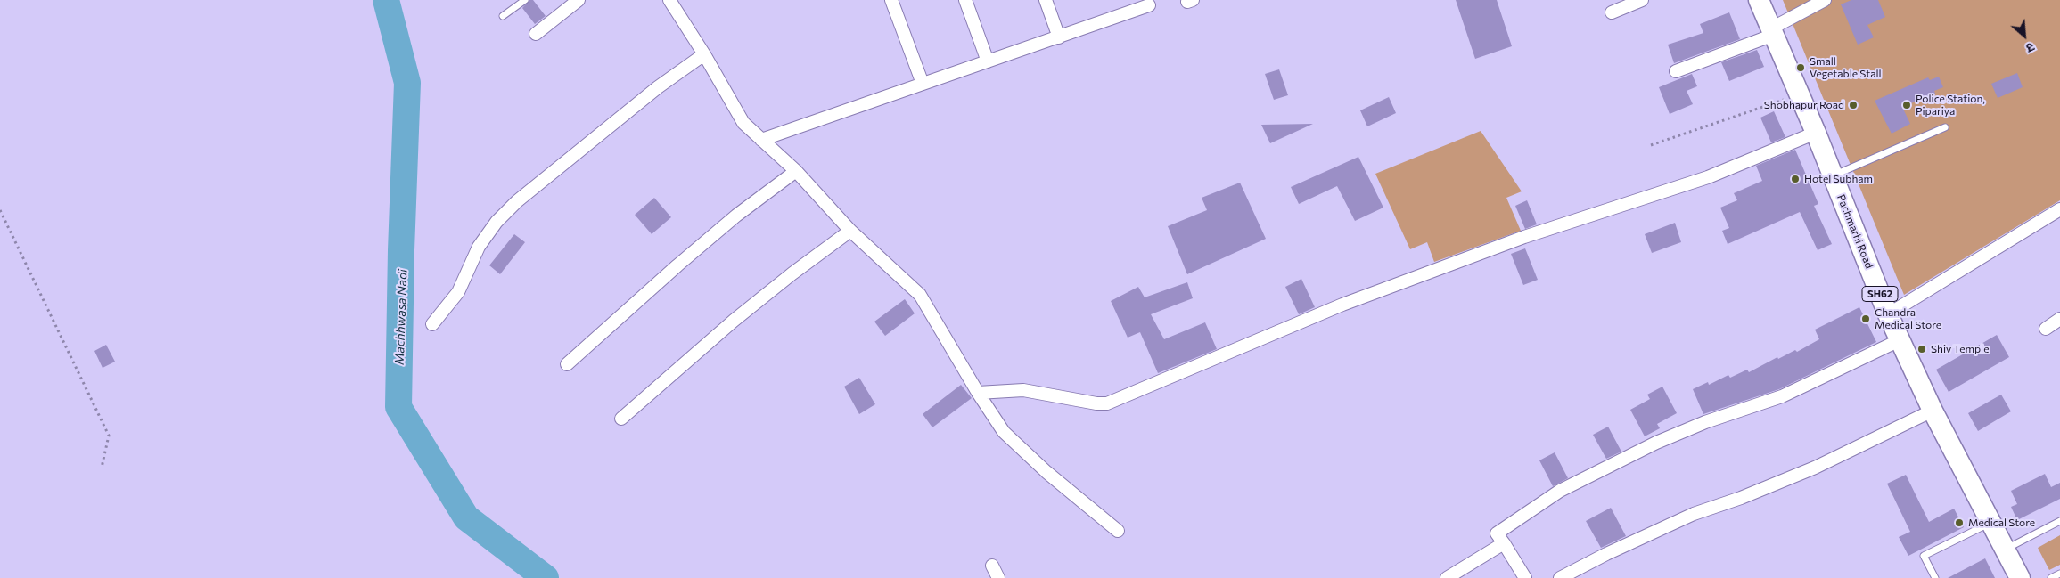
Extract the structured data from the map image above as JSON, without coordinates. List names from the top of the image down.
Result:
{
  "streets": {
    "main road": ["Pachmarhi Road", "SH62"]
  },
  "water": ["Machhwasa Nadi"],
  "places": [
    "Small Vegetable Stall",
    "Shobhapur Road",
    "Police Station, Pipariya",
    "Hotel Subham",
    "Chandra Medical Store",
    "Shiv Temple",
    "Medical Store"
  ],
  "north": "bottom right"
}
